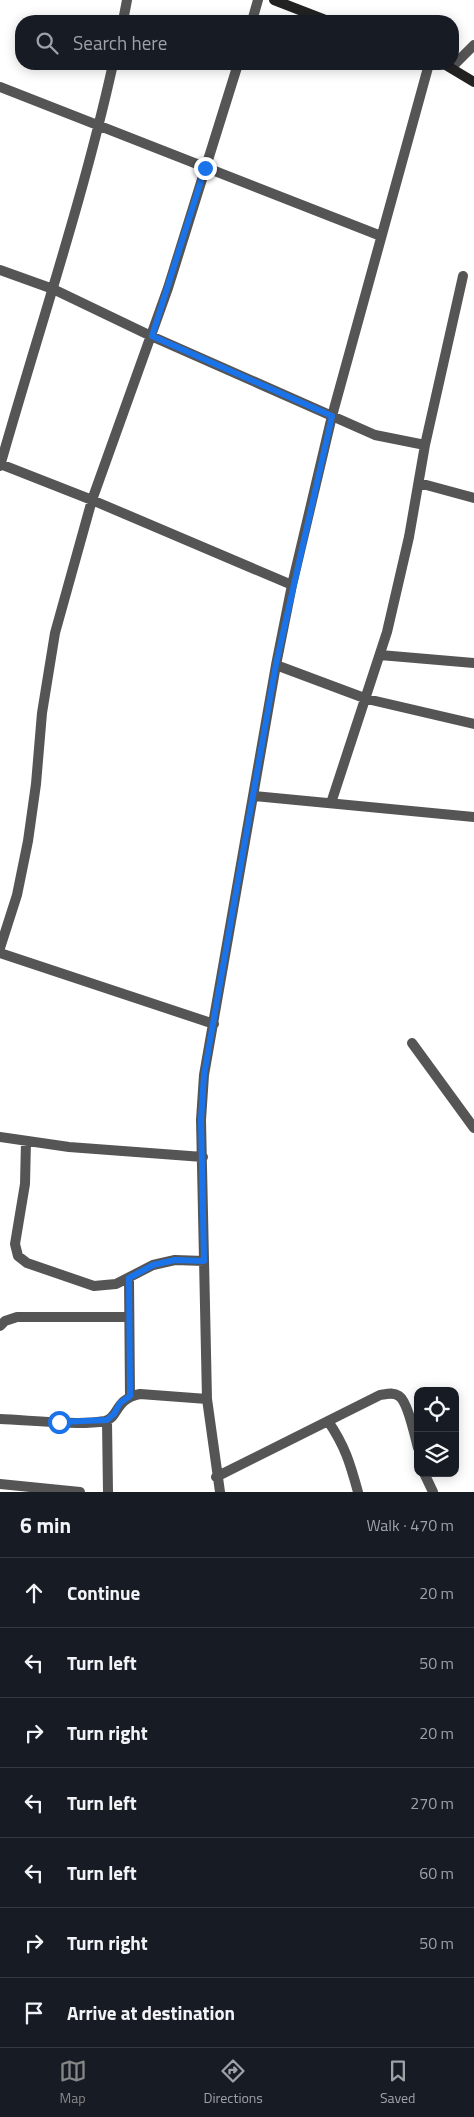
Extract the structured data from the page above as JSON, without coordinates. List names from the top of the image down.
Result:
{
  "page": {
    "search": "Search here",
    "heading": ["6 min", "Walk · 470 m"],
    "list": [
      ["Continue", "20 m"],
      ["Turn left", "50 m"],
      ["Turn right", "20 m"],
      ["Turn left", "270 m"],
      ["Turn left", "60 m"],
      ["Turn right", "50 m"],
      "Arrive at destination"
    ],
    "nav": ["Map", "Directions", "Saved"]
  }
}
